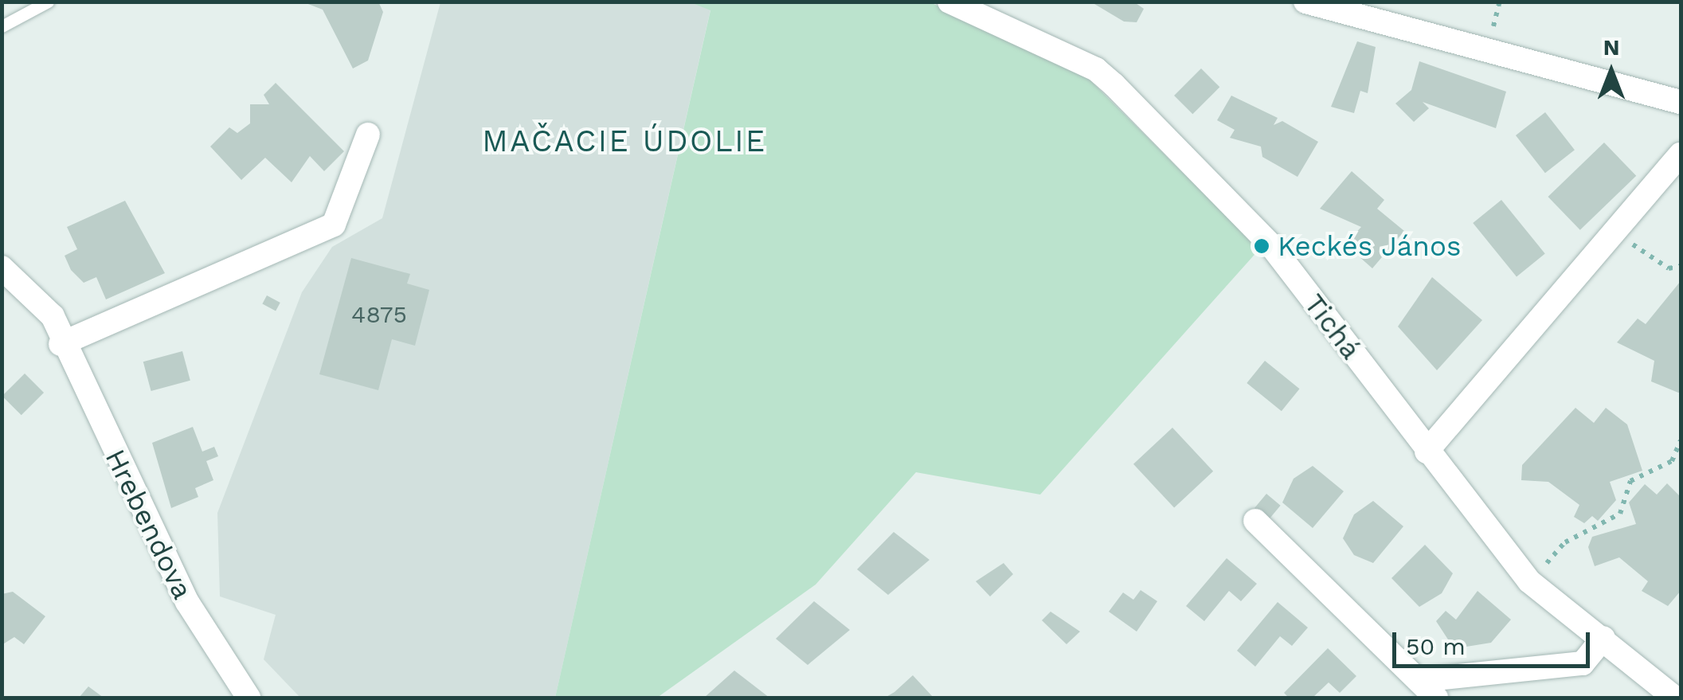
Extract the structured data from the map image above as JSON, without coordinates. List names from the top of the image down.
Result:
{
  "streets": {
    "street": ["Tichá", "Hrebendova"]
  },
  "districts": ["MAČACIE ÚDOLIE"],
  "places": ["Keckés János"],
  "house_numbers": ["4875"],
  "scale_bar": "50 m",
  "north": "top"
}
